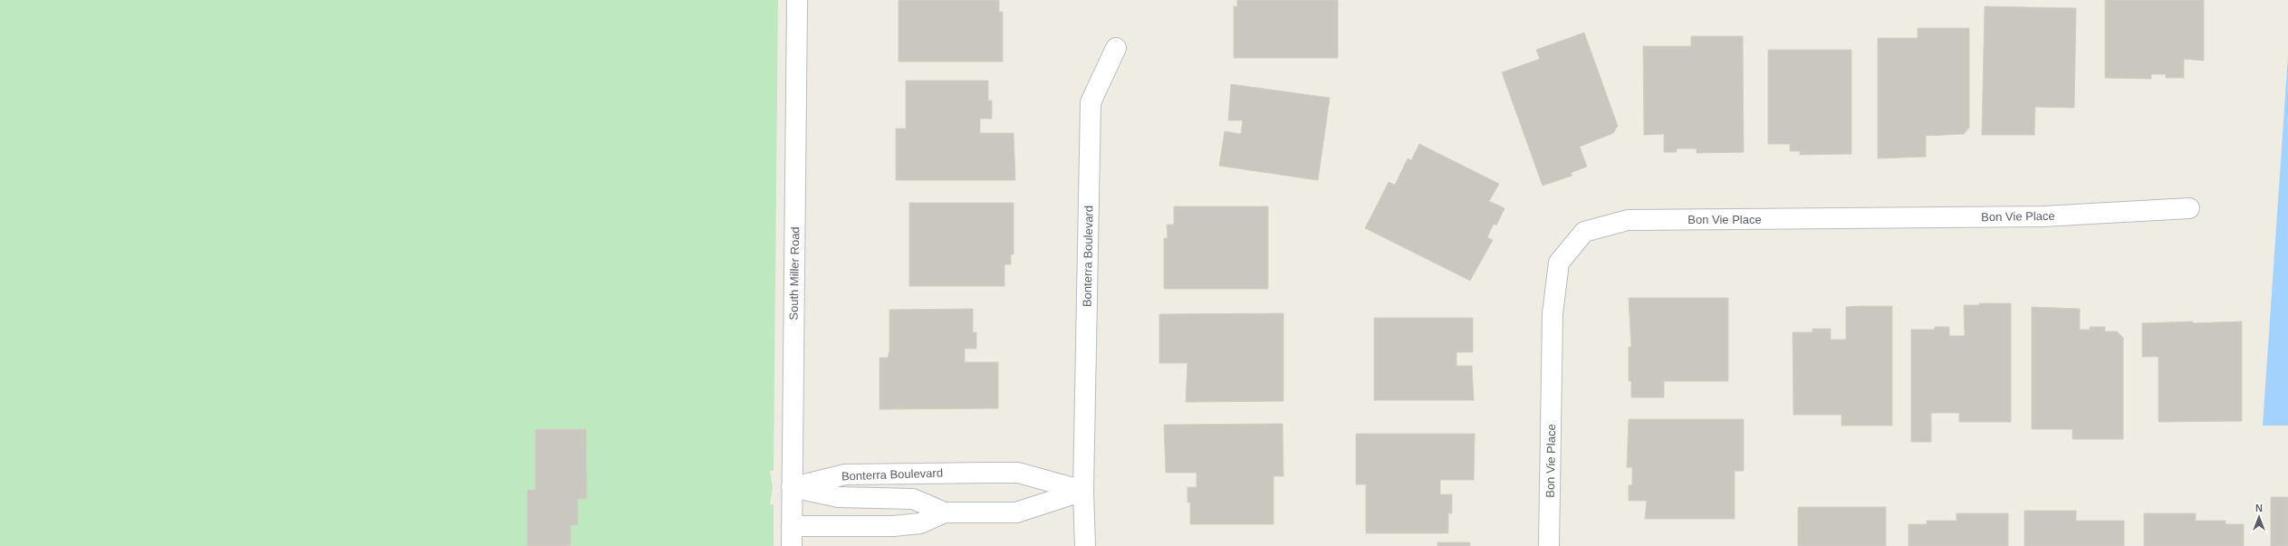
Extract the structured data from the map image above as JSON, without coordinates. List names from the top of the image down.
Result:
{
  "streets": {
    "street": ["Bon Vie Place", "Bonterra Boulevard", "South Miller Road"]
  },
  "crossings": [
    ["Bonterra Boulevard", "South Miller Road"]
  ],
  "north": "top"
}
